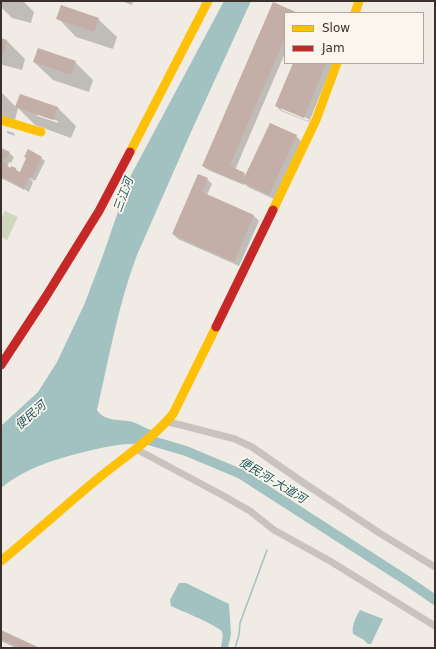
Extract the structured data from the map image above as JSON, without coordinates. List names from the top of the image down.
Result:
{
  "water": ["三江河", "便民河", "便民河-大道河"],
  "legend": ["Slow", "Jam"]
}
